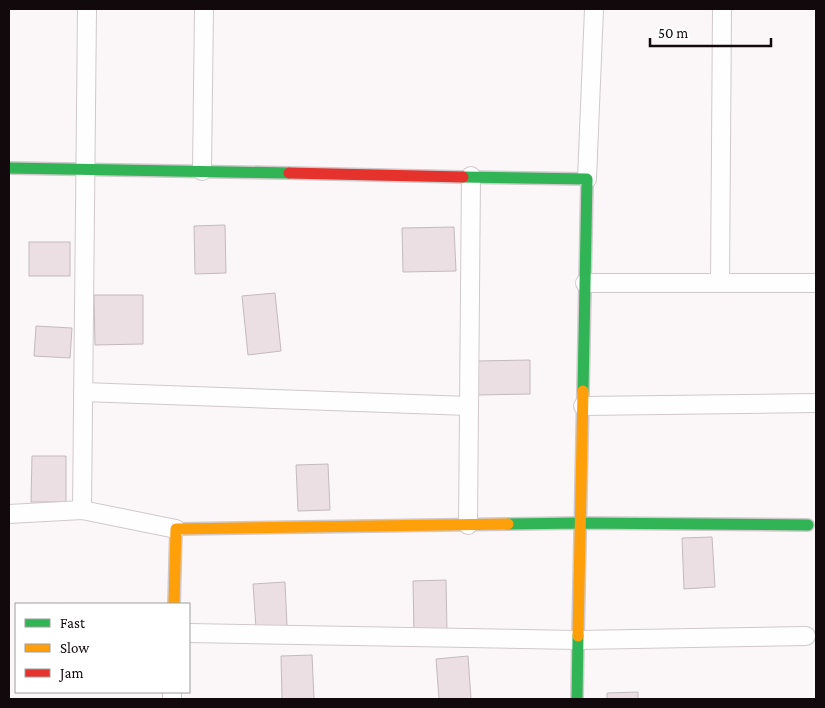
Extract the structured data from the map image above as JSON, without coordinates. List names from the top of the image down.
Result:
{
  "legend": ["Fast", "Slow", "Jam"],
  "scale_bar": "50 m"
}
